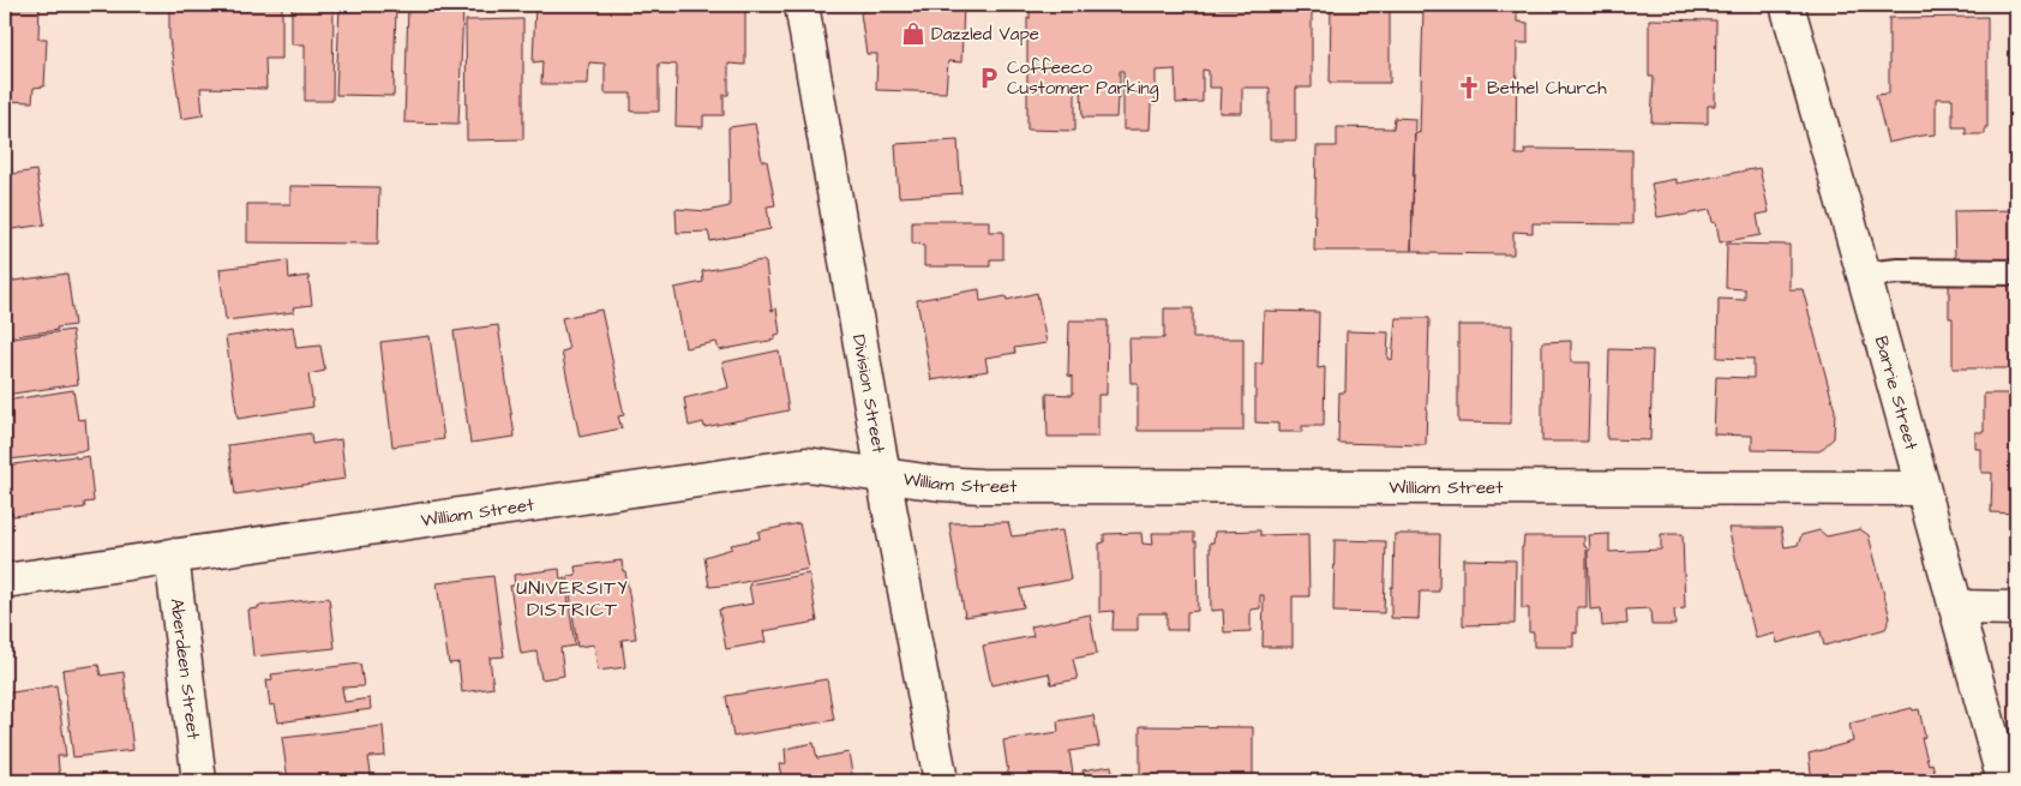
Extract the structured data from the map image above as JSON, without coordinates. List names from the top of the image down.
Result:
{
  "streets": {
    "street": [
      "Barrie Street",
      "Division Street",
      "William Street",
      "Aberdeen Street"
    ]
  },
  "crossings": [
    ["Barrie Street", "William Street"],
    ["Division Street", "William Street"],
    ["William Street", "Aberdeen Street"]
  ],
  "districts": ["UNIVERSITY DISTRICT"],
  "places": {
    "shop": ["Dazzled Vape"],
    "parking": ["Coffeeco Customer Parking"],
    "church": ["Bethel Church"]
  }
}
